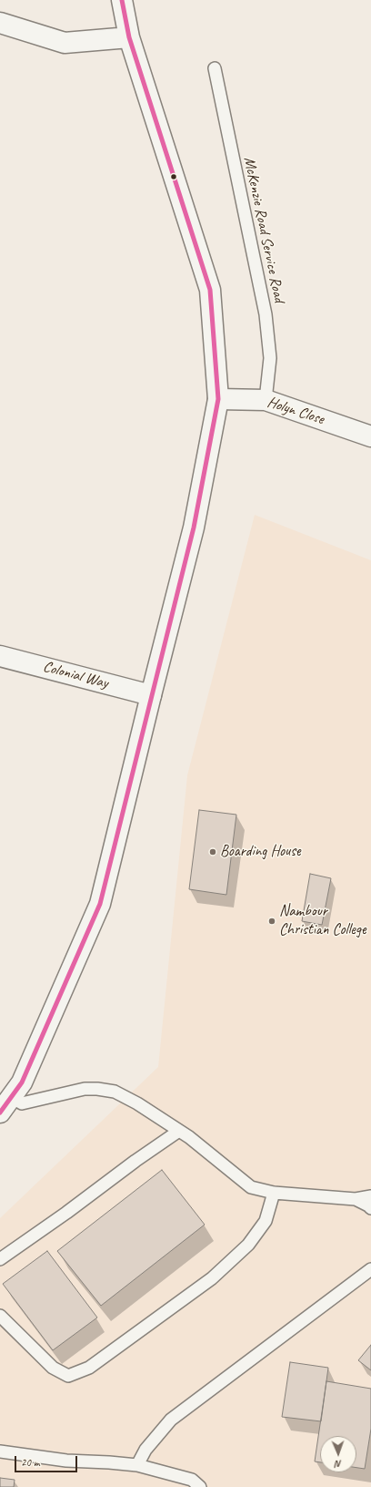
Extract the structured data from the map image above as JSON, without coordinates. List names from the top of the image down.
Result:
{
  "streets": {
    "street": ["Holyn Close", "Colonial Way"],
    "lane": ["McKenzie Road Service Road"]
  },
  "crossings": [
    ["McKenzie Road Service Road", "Holyn Close"]
  ],
  "places": ["Boarding House", "Nambour Christian College"],
  "scale_bar": "20 m",
  "north": "bottom"
}
